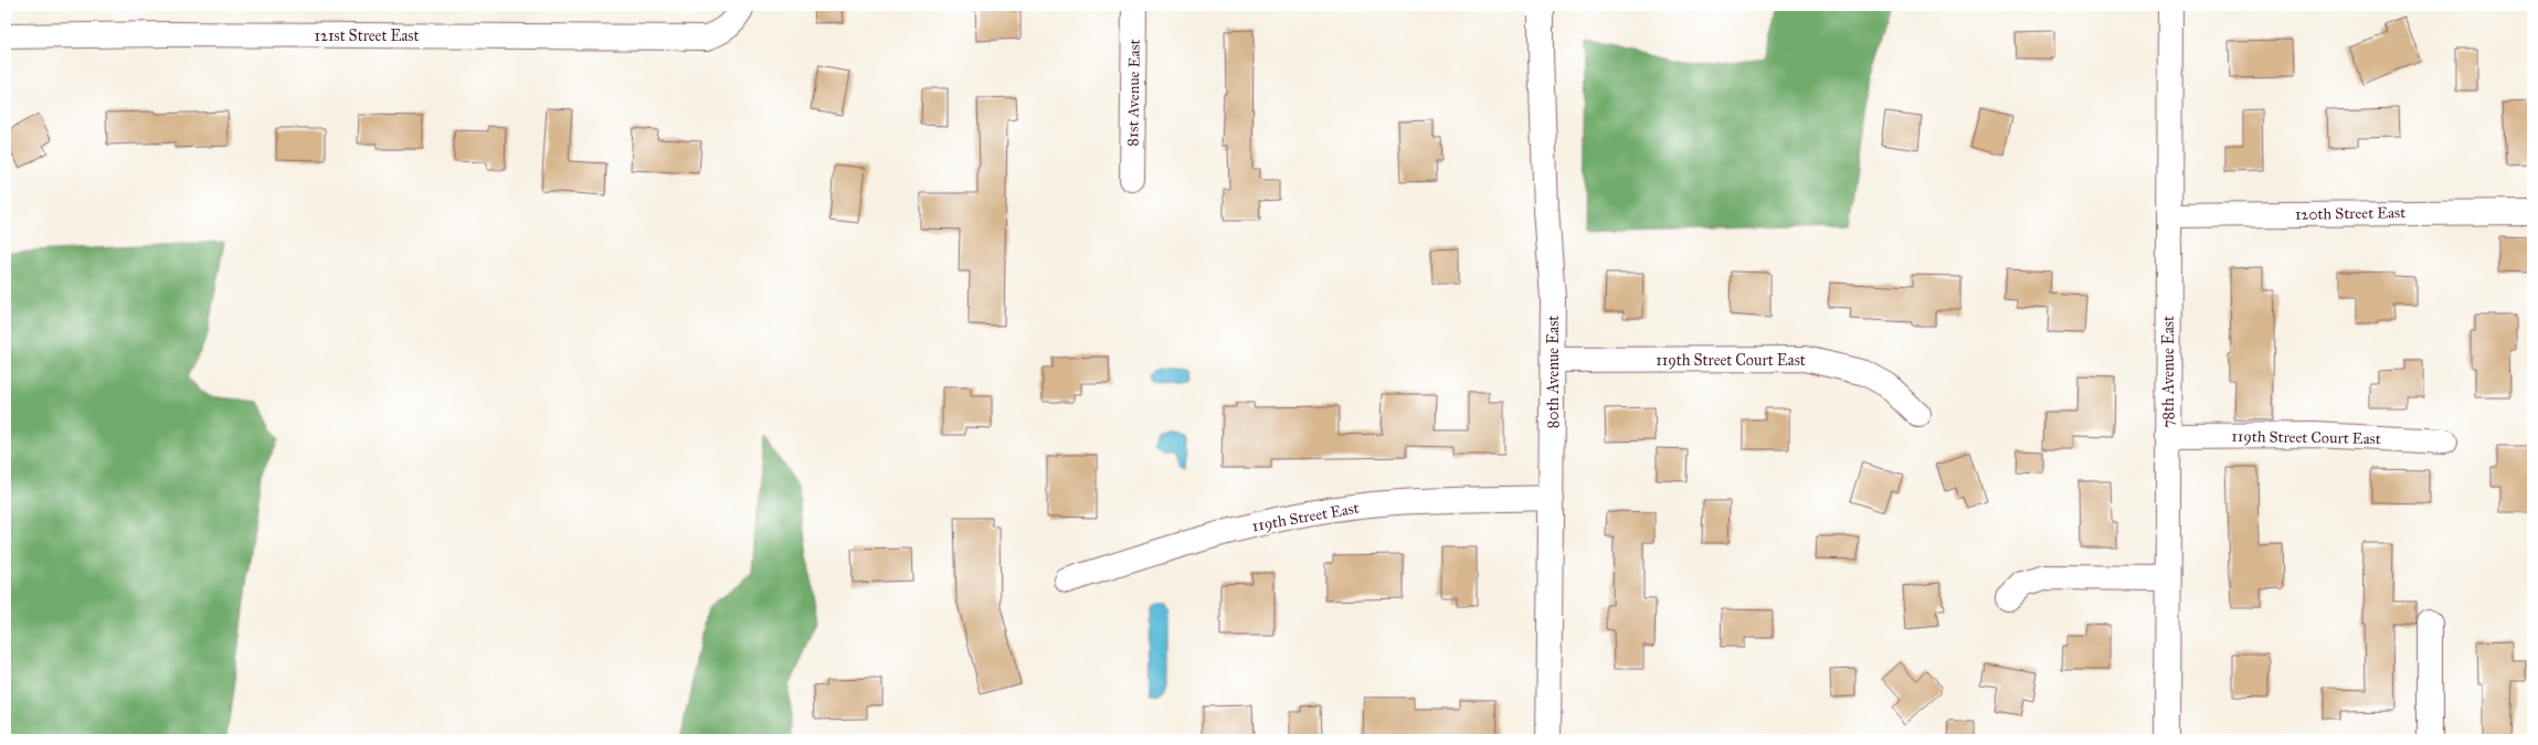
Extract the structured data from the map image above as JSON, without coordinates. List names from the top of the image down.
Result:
{
  "streets": {
    "street": [
      "121st Street East",
      "81st Avenue East",
      "120th Street East",
      "119th Street Court East",
      "80th Avenue East",
      "78th Avenue East",
      "119th Street East"
    ]
  },
  "crossings": [
    ["120th Street East", "78th Avenue East"],
    ["119th Street Court East", "80th Avenue East"],
    ["119th Street Court East", "78th Avenue East"],
    ["80th Avenue East", "119th Street East"]
  ]
}
